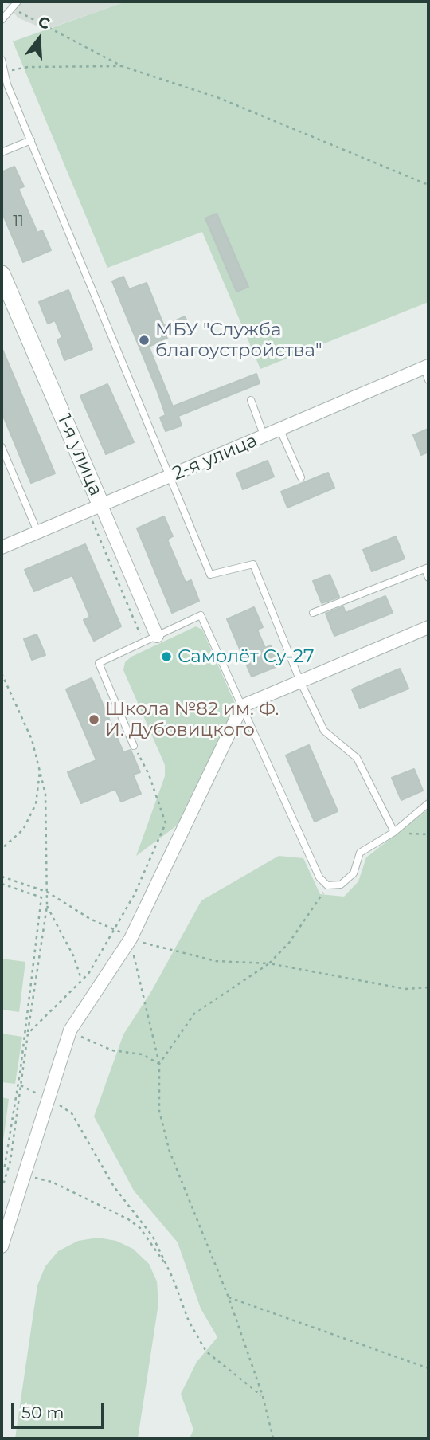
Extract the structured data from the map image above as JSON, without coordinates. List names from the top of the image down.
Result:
{
  "streets": {
    "street": ["1-я улица", "2-я улица"]
  },
  "crossings": [
    ["1-я улица", "2-я улица"]
  ],
  "places": ["МБУ \"Служба благоустройства\"", "Самолёт Су-27", "Школа №82 им. Ф. И. Дубовицкого"],
  "house_numbers": ["11"],
  "scale_bar": "50 m",
  "north": "top"
}
